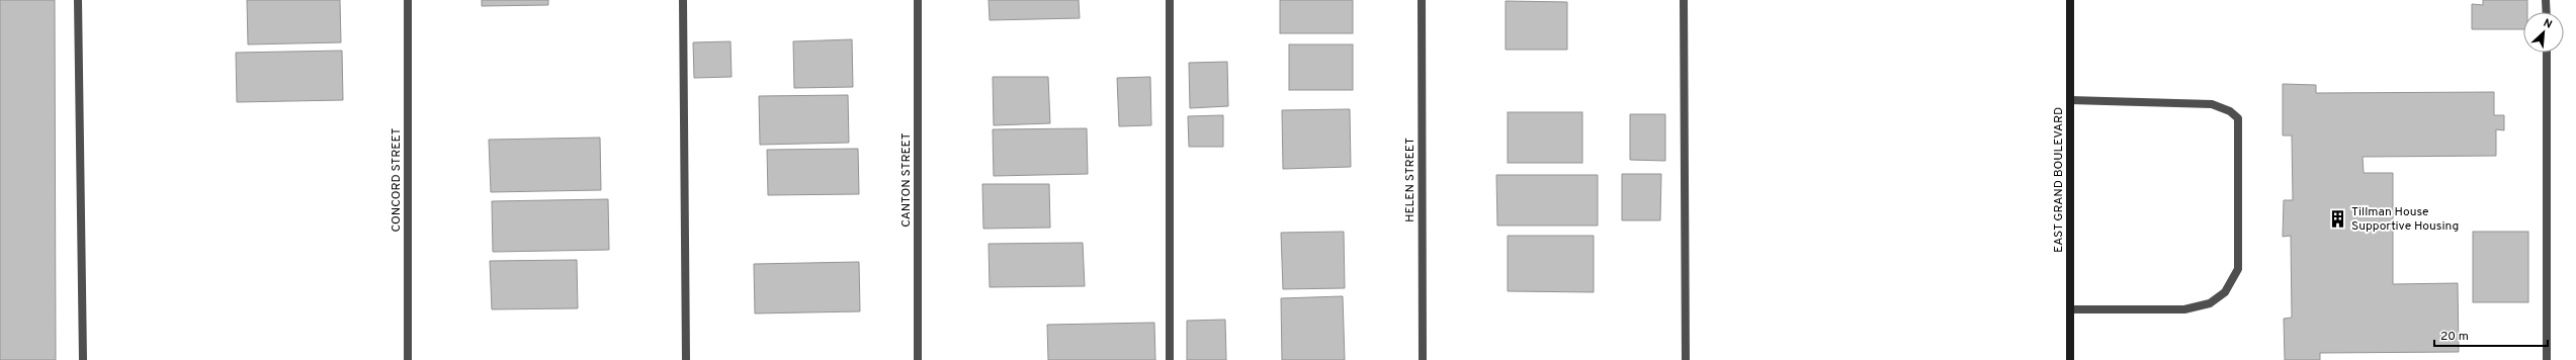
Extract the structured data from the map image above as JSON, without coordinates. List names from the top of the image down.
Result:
{
  "streets": {
    "main road": ["EAST GRAND BOULEVARD"],
    "street": ["CONCORD STREET", "CANTON STREET", "HELEN STREET"]
  },
  "places": {
    "building": ["Tillman House Supportive Housing"]
  },
  "scale_bar": "20 m",
  "north": "top right"
}
